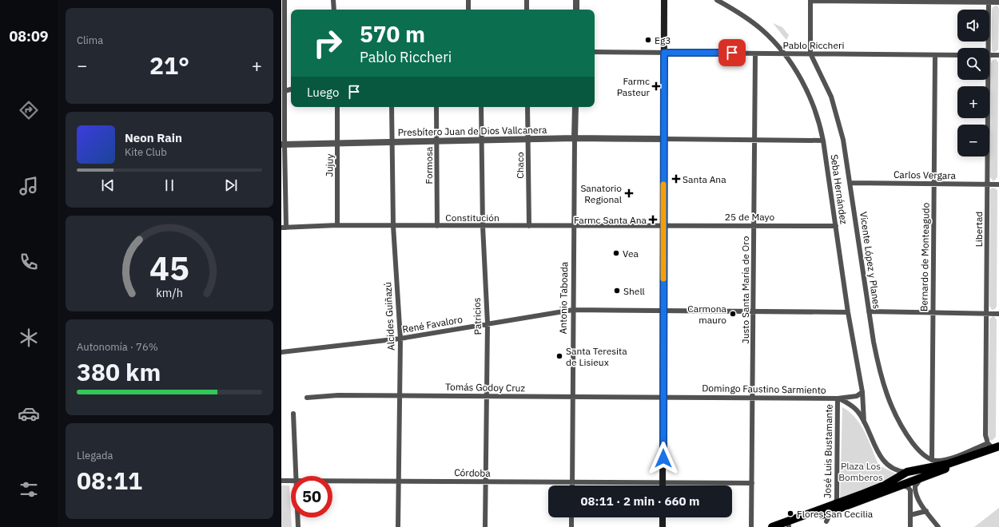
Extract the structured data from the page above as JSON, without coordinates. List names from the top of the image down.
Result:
{
  "streets": {
    "street": [
      "Pablo Riccheri",
      "Presbítero Juan de Dios Vallcanera",
      "Jujuy",
      "Formosa",
      "Chaco",
      "Carlos Vergara",
      "Seba Hernández",
      "25 de Mayo",
      "Constitución",
      "Libertad",
      "Bernardo de Monteagudo",
      "Vicente López y Planes",
      "Justo Santa María de Oro",
      "Antonio Taboada",
      "Alcides Guiñazú",
      "Patricios",
      "René Favaloro",
      "Tomás Godoy Cruz",
      "Domingo Faustino Sarmiento",
      "José Luis Bustamante",
      "Córdoba"
    ]
  },
  "crossings": [
    ["Pablo Riccheri", "Seba Hernández"],
    ["Pablo Riccheri", "Bernardo de Monteagudo"],
    ["Pablo Riccheri", "Vicente López y Planes"],
    ["Pablo Riccheri", "Justo Santa María de Oro"],
    ["Presbítero Juan de Dios Vallcanera", "Jujuy"],
    ["Presbítero Juan de Dios Vallcanera", "Formosa"],
    ["Presbítero Juan de Dios Vallcanera", "Chaco"],
    ["Presbítero Juan de Dios Vallcanera", "Antonio Taboada"],
    ["Presbítero Juan de Dios Vallcanera", "Alcides Guiñazú"],
    ["Presbítero Juan de Dios Vallcanera", "Patricios"],
    ["Jujuy", "Constitución"],
    ["Formosa", "Constitución"],
    ["Chaco", "Constitución"],
    ["Carlos Vergara", "Libertad"],
    ["Carlos Vergara", "Bernardo de Monteagudo"],
    ["Carlos Vergara", "Vicente López y Planes"],
    ["Seba Hernández", "25 de Mayo"],
    ["Seba Hernández", "René Favaloro"],
    ["Seba Hernández", "Domingo Faustino Sarmiento"],
    ["Seba Hernández", "José Luis Bustamante"],
    ["25 de Mayo", "Constitución"],
    ["25 de Mayo", "Justo Santa María de Oro"],
    ["Constitución", "Antonio Taboada"],
    ["Constitución", "Alcides Guiñazú"],
    ["Constitución", "Patricios"],
    ["Bernardo de Monteagudo", "Vicente López y Planes"],
    ["Justo Santa María de Oro", "René Favaloro"],
    ["Justo Santa María de Oro", "Domingo Faustino Sarmiento"],
    ["Justo Santa María de Oro", "Córdoba"],
    ["Antonio Taboada", "René Favaloro"],
    ["Antonio Taboada", "Tomás Godoy Cruz"],
    ["Antonio Taboada", "Córdoba"],
    ["Alcides Guiñazú", "René Favaloro"],
    ["Alcides Guiñazú", "Tomás Godoy Cruz"],
    ["Alcides Guiñazú", "Córdoba"],
    ["Patricios", "René Favaloro"],
    ["Patricios", "Tomás Godoy Cruz"],
    ["Patricios", "Córdoba"],
    ["Tomás Godoy Cruz", "Domingo Faustino Sarmiento"],
    ["Domingo Faustino Sarmiento", "José Luis Bustamante"]
  ],
  "parks": ["Plaza Los Bomberos"],
  "places": {
    "other": [
      "Eg3",
      "Vea",
      "Shell",
      "Carmona mauro",
      "Santa Teresita de Lisieux",
      "Flores San Cecilia"
    ],
    "health": [
      "Farmc Pasteur",
      "Santa Ana",
      "Sanatorio Regional",
      "Farmc Santa Ana"
    ]
  },
  "page": {
    "tabs": "08:09",
    "tile": [
      "Clima",
      ["Autonomía · 76%", "380 km"],
      ["Llegada", "08:11"]
    ],
    "map_buttons": ["+", "−"],
    "turn": ["570 m", "Pablo Riccheri"],
    "heat": ["−", "21°", "+"],
    "then": "Luego",
    "song": ["Neon Rain", "Kite Club"],
    "limit": "50",
    "trip": "08:11 · 2 min · 660 m",
    "gauge": ["45", "km/h"]
  }
}
